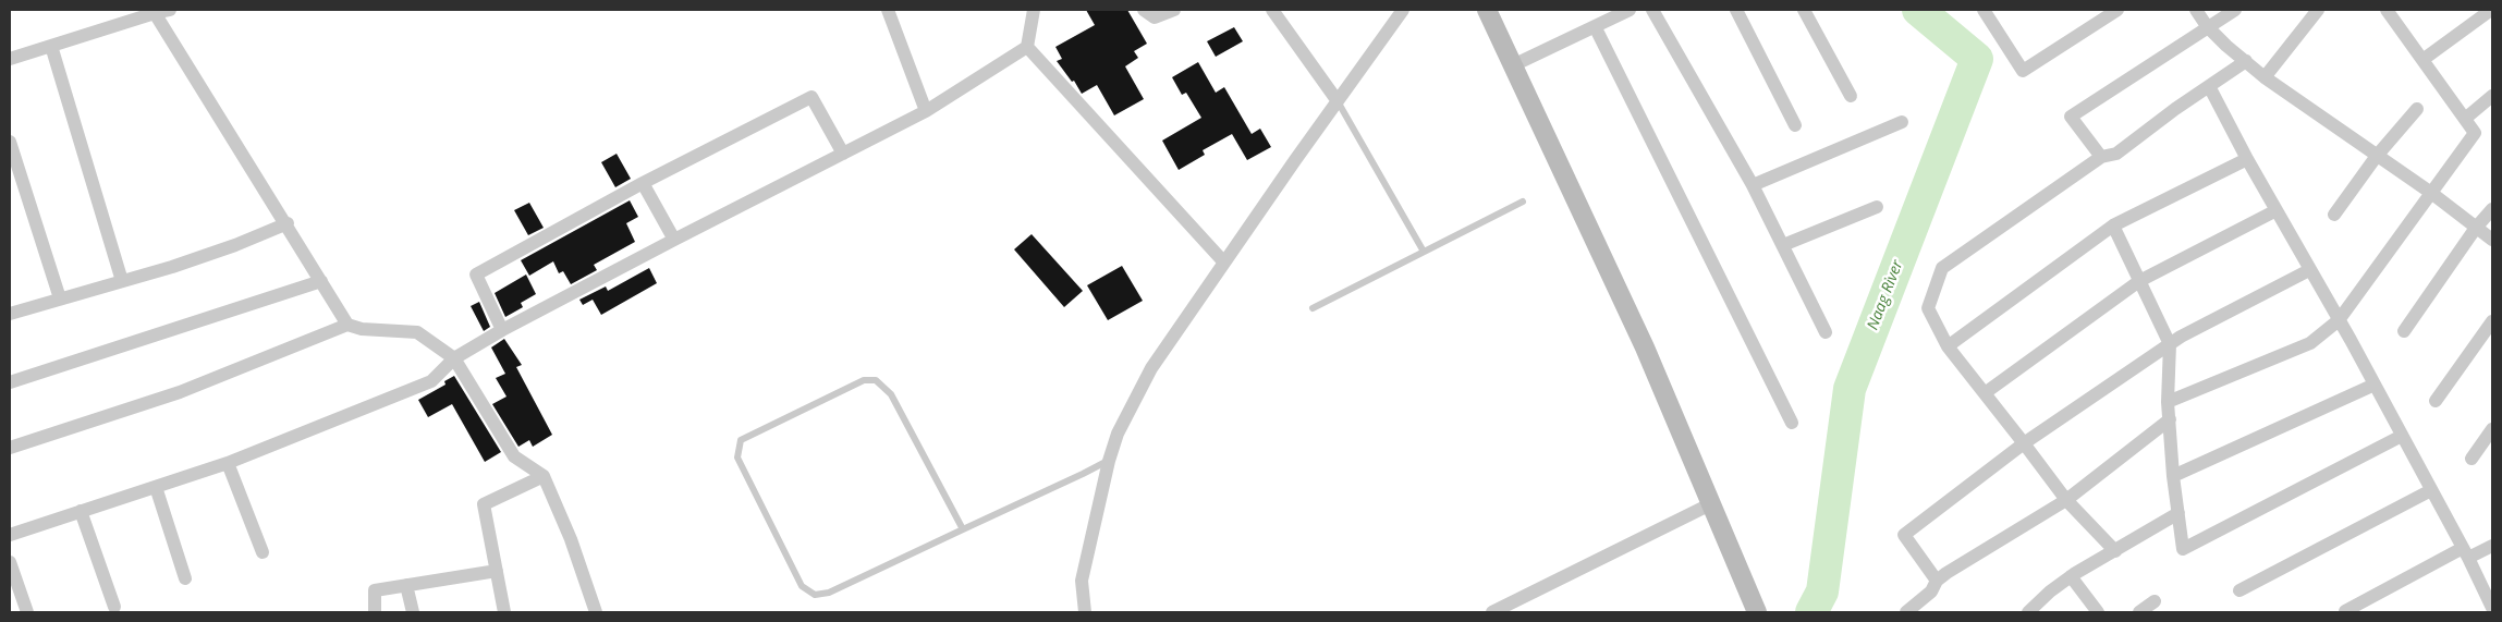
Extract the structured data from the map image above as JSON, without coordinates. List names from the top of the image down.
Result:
{
  "water": ["Naag River"]
}
